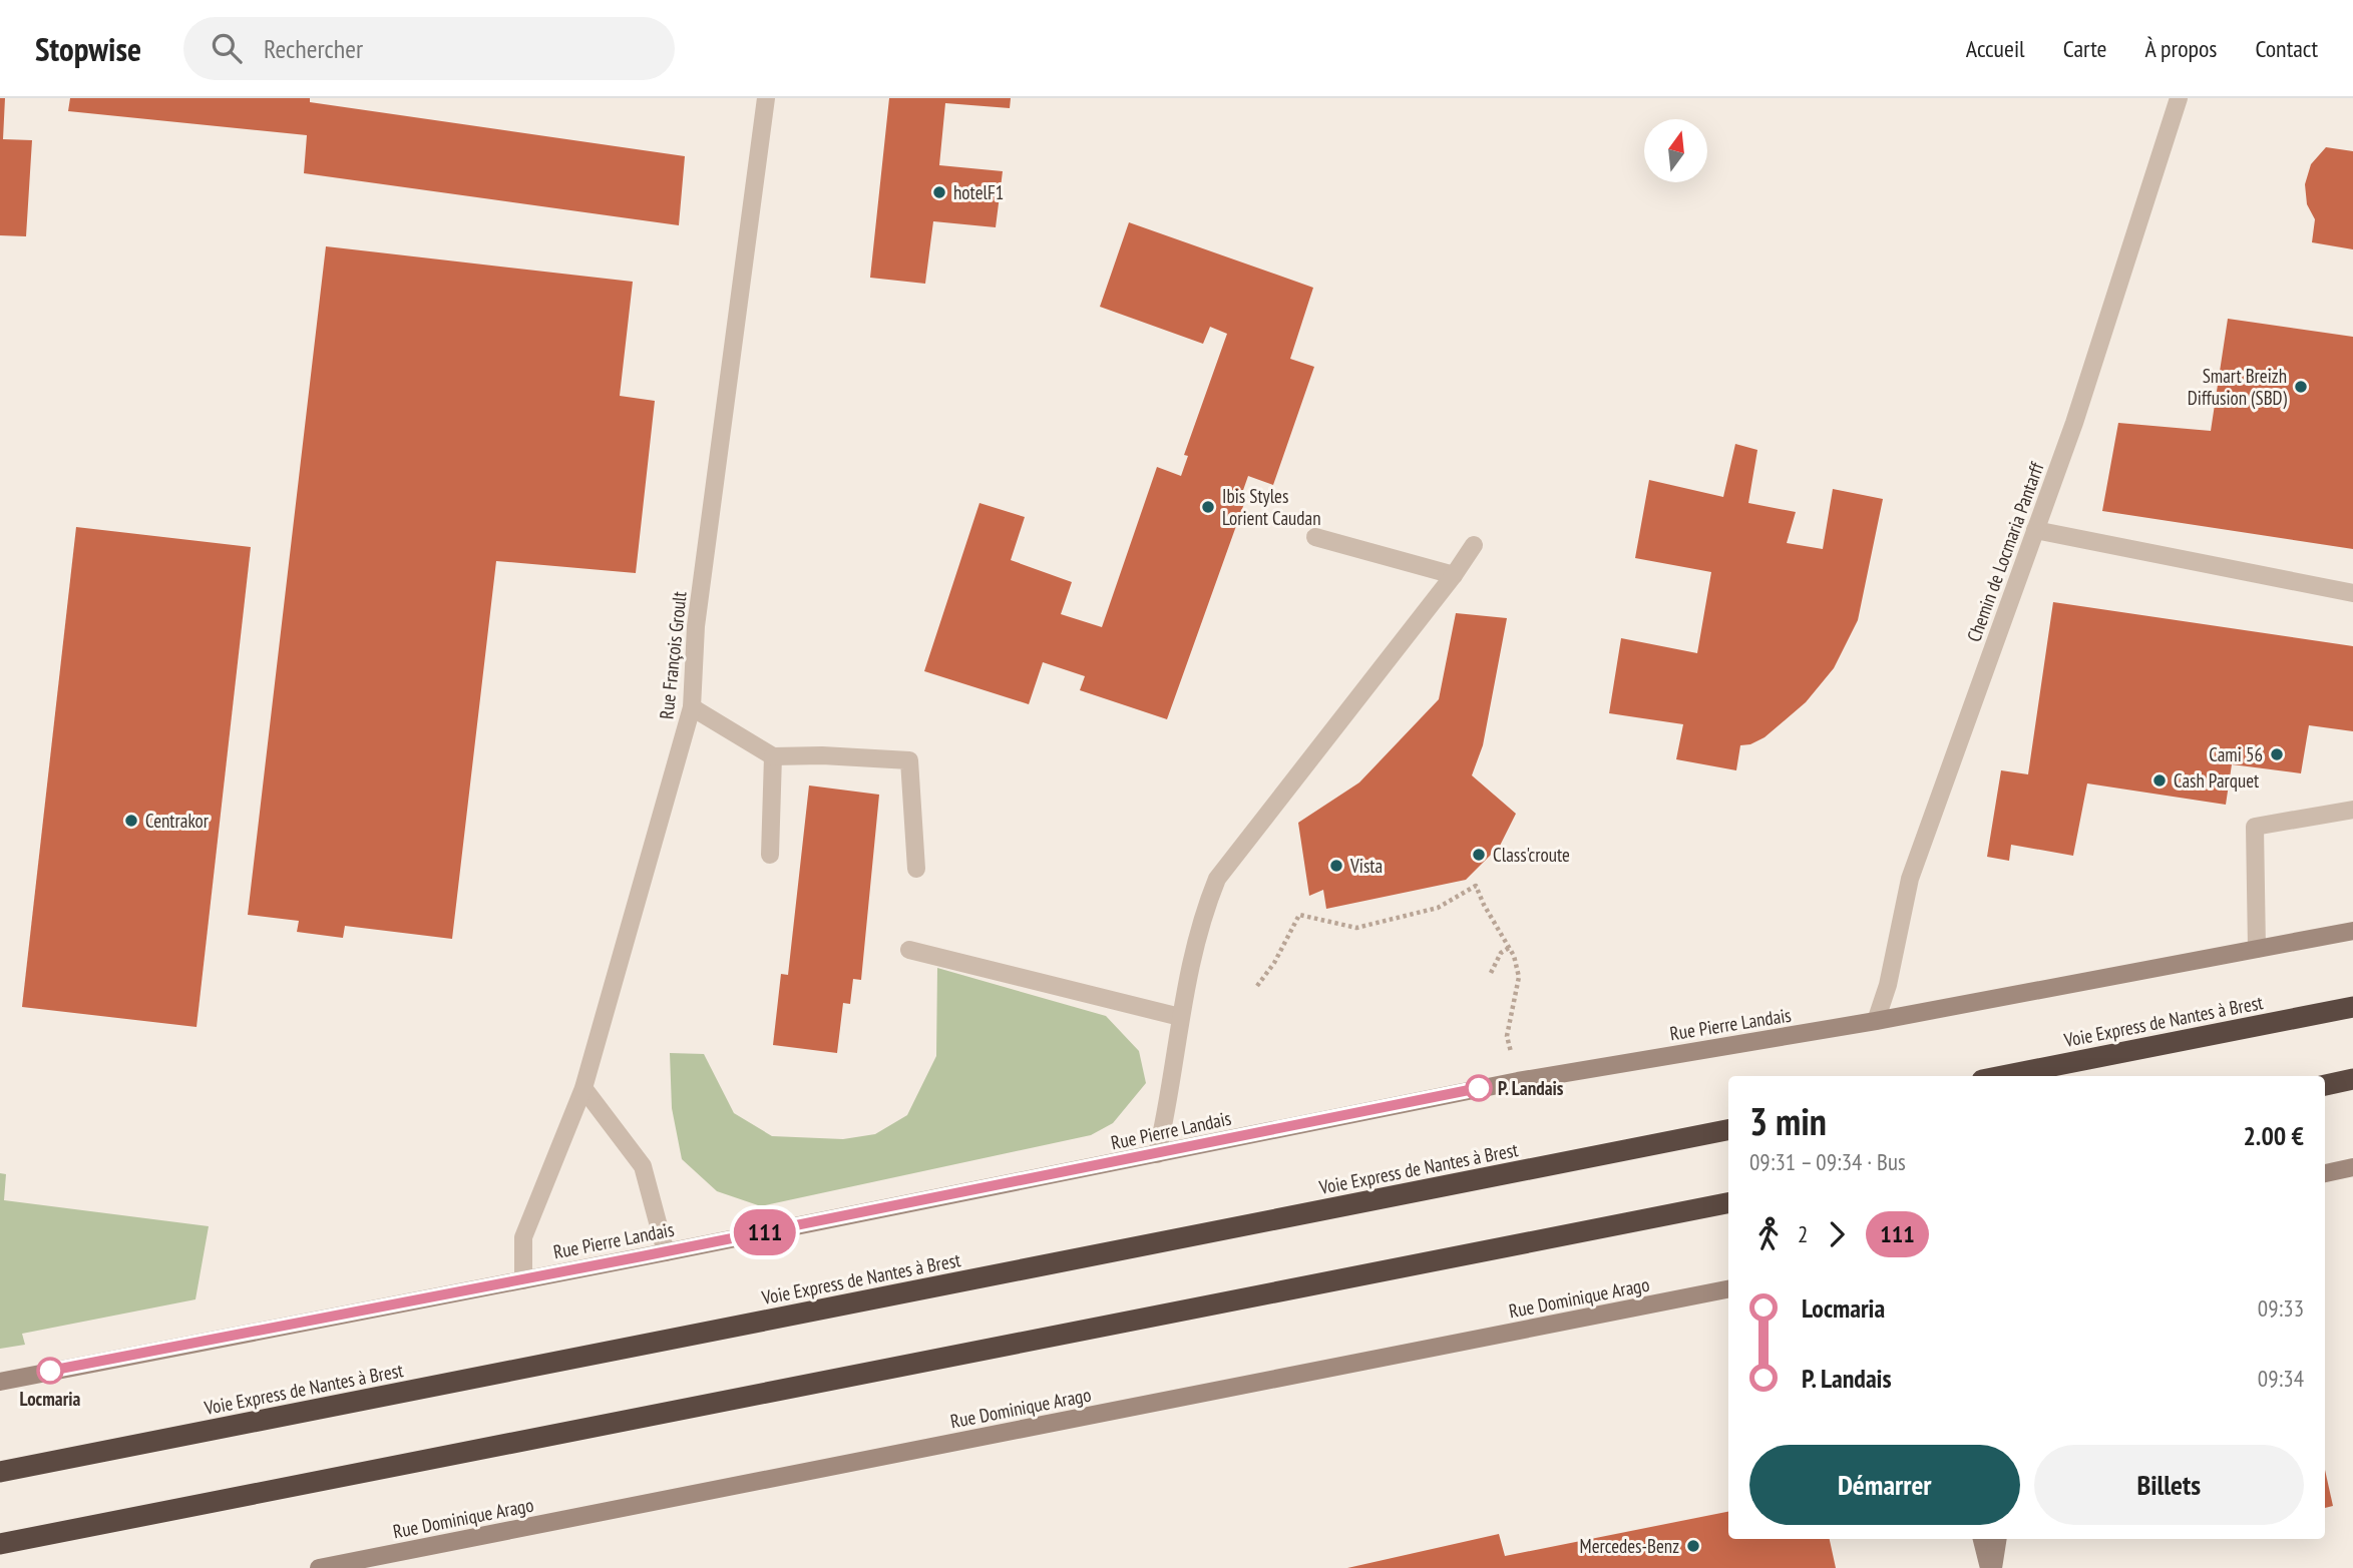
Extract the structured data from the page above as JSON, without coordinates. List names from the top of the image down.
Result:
{
  "streets": {
    "highway": ["Voie Express de Nantes à Brest"],
    "street": [
      "Chemin de Locmaria Pantarff",
      "Rue François Groult",
      "Rue Pierre Landais",
      "Rue Dominique Arago"
    ]
  },
  "crossings": [
    ["Chemin de Locmaria Pantarff", "Rue Pierre Landais"],
    ["Rue François Groult", "Rue Pierre Landais"]
  ],
  "places": [
    "hotelF1",
    "Smart Breizh Diffusion (SBD)",
    "Ibis Styles Lorient Caudan",
    "Cami 56",
    "Cash Parquet",
    "Centrakor",
    "Class'croute",
    "Vista",
    "P. Landais",
    "Locmaria",
    "Mercedes-Benz"
  ],
  "lines": ["bus line 111"],
  "north": "top",
  "page": {
    "header": "Stopwise",
    "search": "Rechercher",
    "nav": [
      "Accueil",
      "Carte",
      "À propos",
      "Contact"
    ],
    "on_map": "111",
    "heading": ["3 min", "09:31 – 09:34 · Bus", "2.00 €"],
    "legs": ["2", "111"],
    "list": [
      {
        "name": "Locmaria",
        "value": "09:33"
      },
      {
        "name": "P. Landais",
        "value": "09:34"
      }
    ],
    "buttons": ["Démarrer", "Billets"]
  }
}
